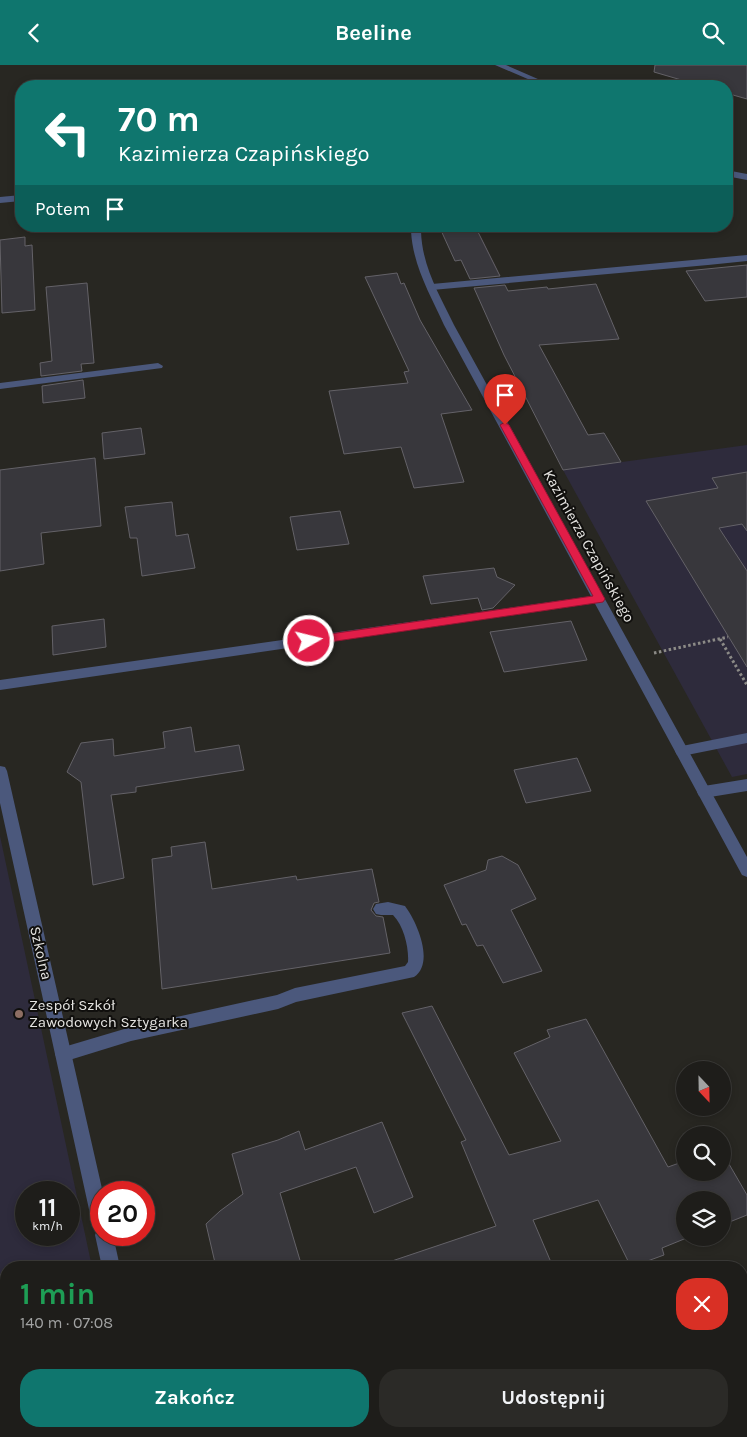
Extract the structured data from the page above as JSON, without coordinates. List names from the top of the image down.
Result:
{
  "streets": {
    "street": ["Kazimierza Czapińskiego", "Szkolna"]
  },
  "places": ["Zespół Szkół Zawodowych Sztygarka"],
  "north": "bottom",
  "page": {
    "header": "Beeline",
    "turn": ["70 m", "Kazimierza Czapińskiego"],
    "then": "Potem",
    "speed": "11 km/h",
    "limit": "20",
    "heading": ["1 min", "140 m · 07:08"],
    "buttons": ["Zakończ", "Udostępnij"]
  }
}
